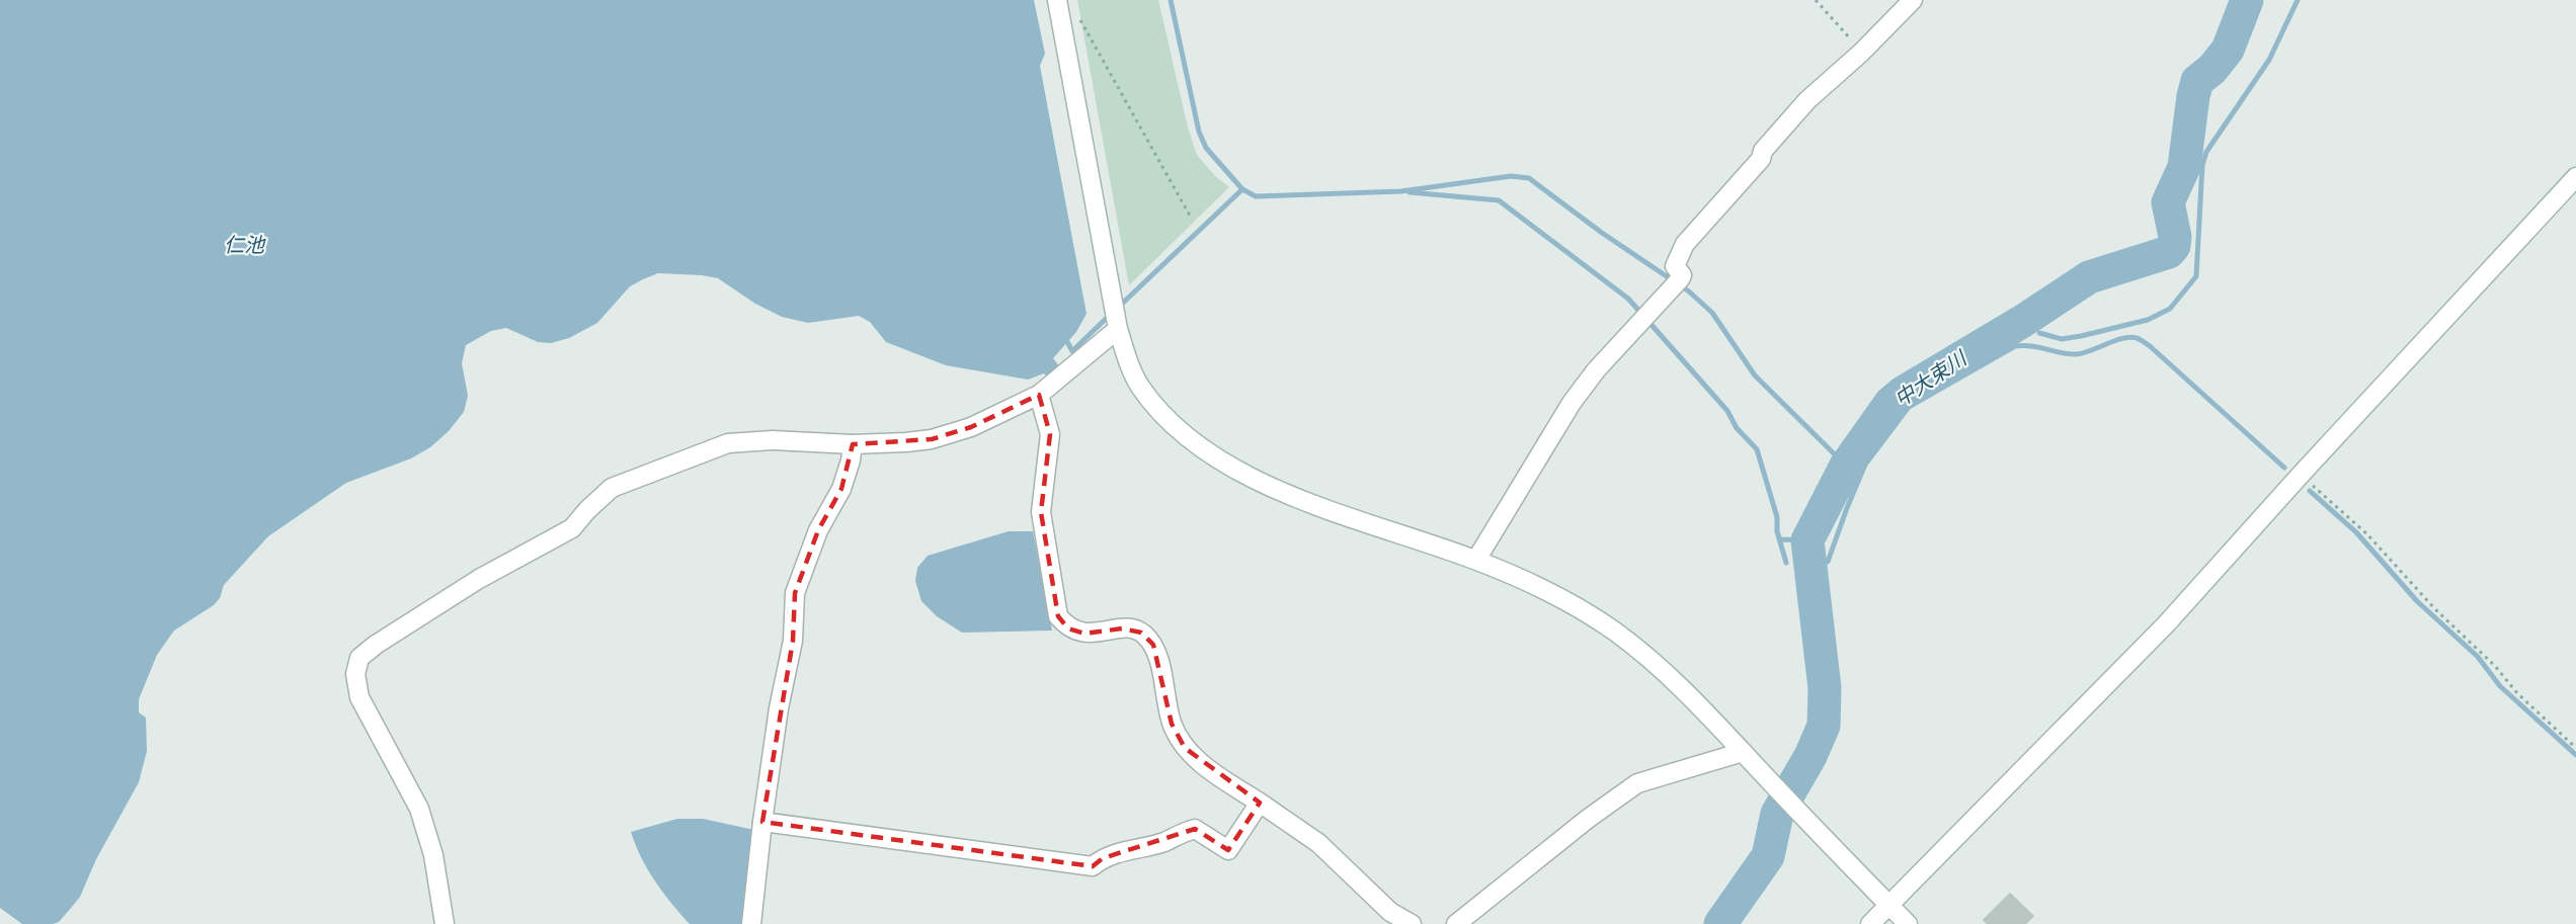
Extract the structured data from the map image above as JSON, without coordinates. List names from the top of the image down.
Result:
{
  "water": ["仁池", "中大束川"]
}
